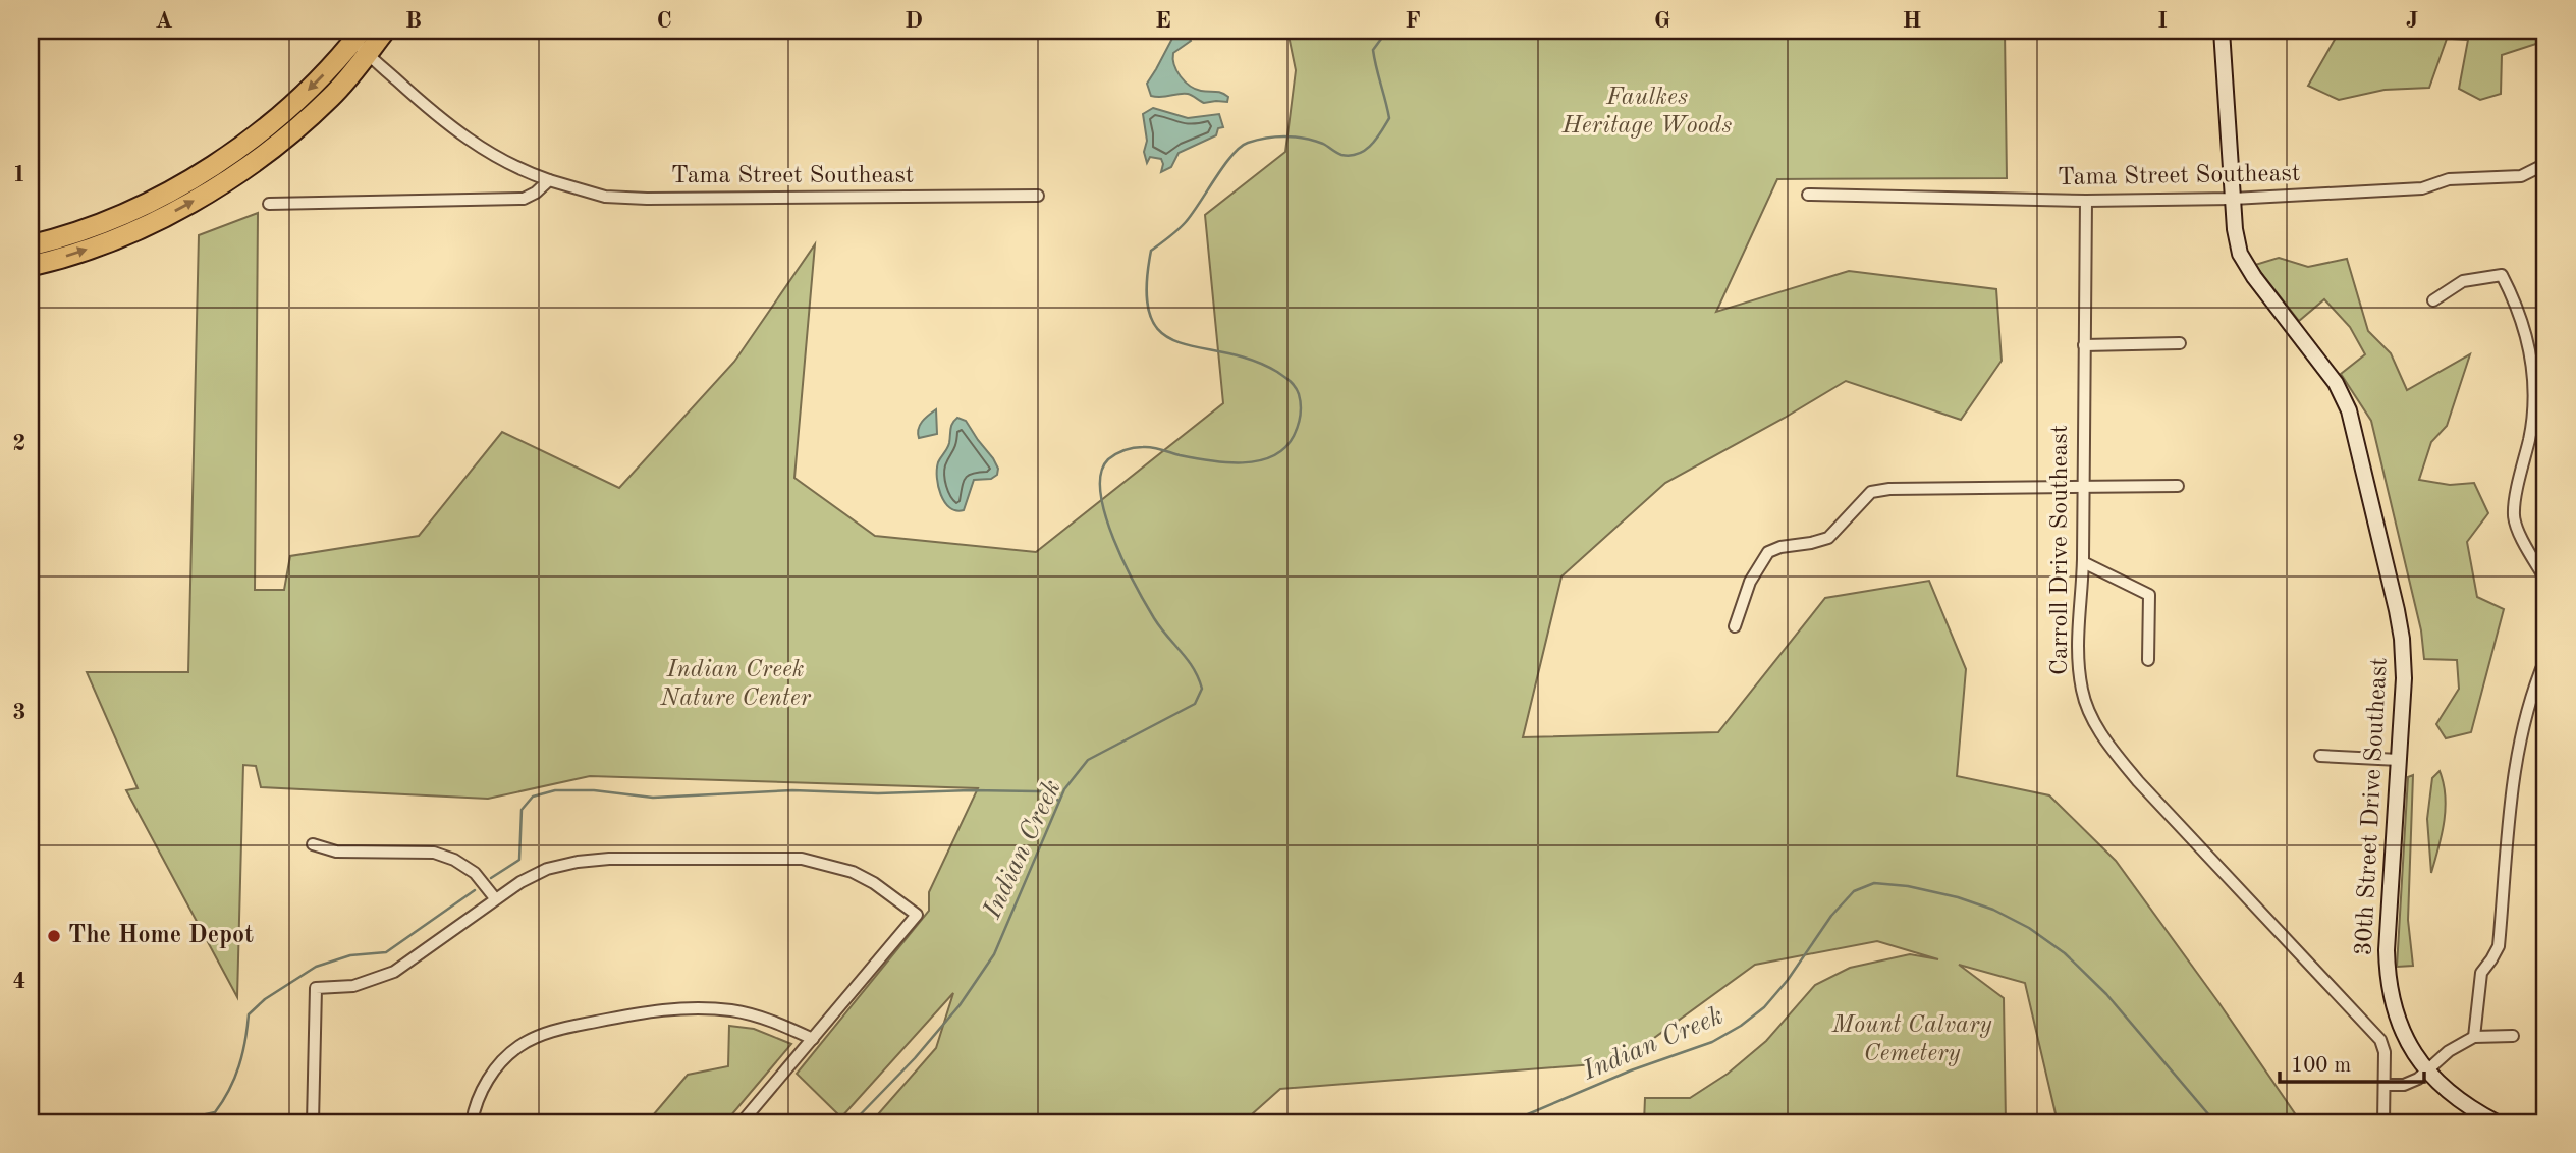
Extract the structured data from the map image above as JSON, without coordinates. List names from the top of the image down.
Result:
{
  "streets": {
    "main road": ["30th Street Drive Southeast"],
    "street": ["Tama Street Southeast", "Carroll Drive Southeast"]
  },
  "crossings": [
    ["Tama Street Southeast", "Carroll Drive Southeast"],
    ["Tama Street Southeast", "30th Street Drive Southeast"]
  ],
  "water": ["Indian Creek"],
  "parks": ["Faulkes Heritage Woods", "Indian Creek Nature Center", "Mount Calvary Cemetery"],
  "places": ["The Home Depot"],
  "scale_bar": "100 m",
  "grid": {
    "columns": [
      "A",
      "B",
      "C",
      "D",
      "E",
      "F",
      "G",
      "H",
      "I",
      "J"
    ],
    "rows": [
      "1",
      "2",
      "3",
      "4"
    ]
  }
}
